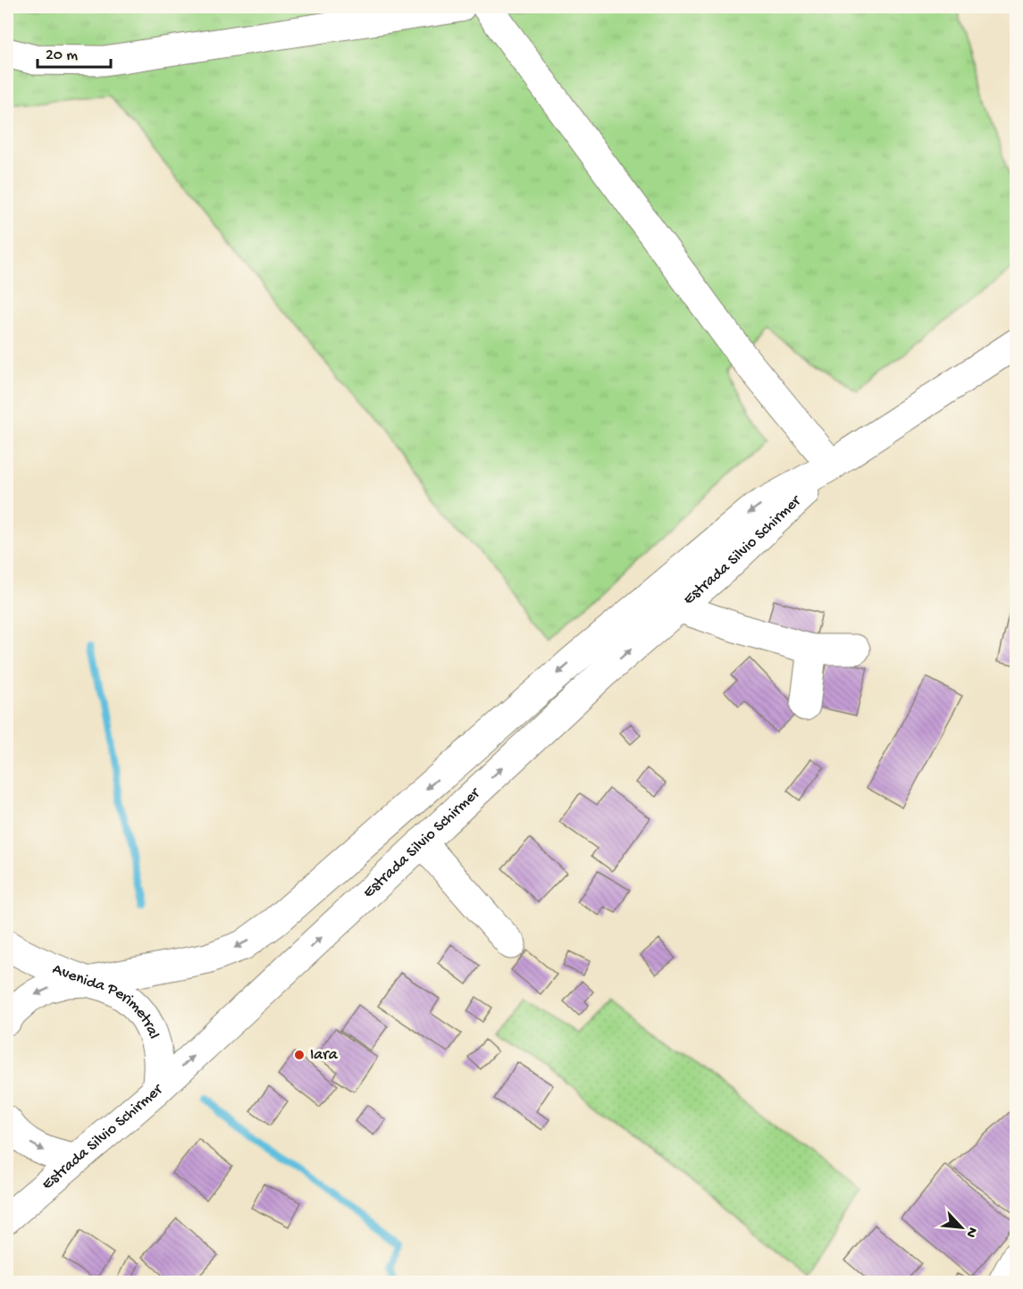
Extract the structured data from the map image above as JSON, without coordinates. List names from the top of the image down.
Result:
{
  "streets": {
    "street": ["Estrada Silvio Schirmer", "Avenida Perimetral"]
  },
  "crossings": [
    ["Estrada Silvio Schirmer", "Avenida Perimetral"]
  ],
  "places": ["Iara"],
  "scale_bar": "20 m",
  "north": "bottom right"
}
